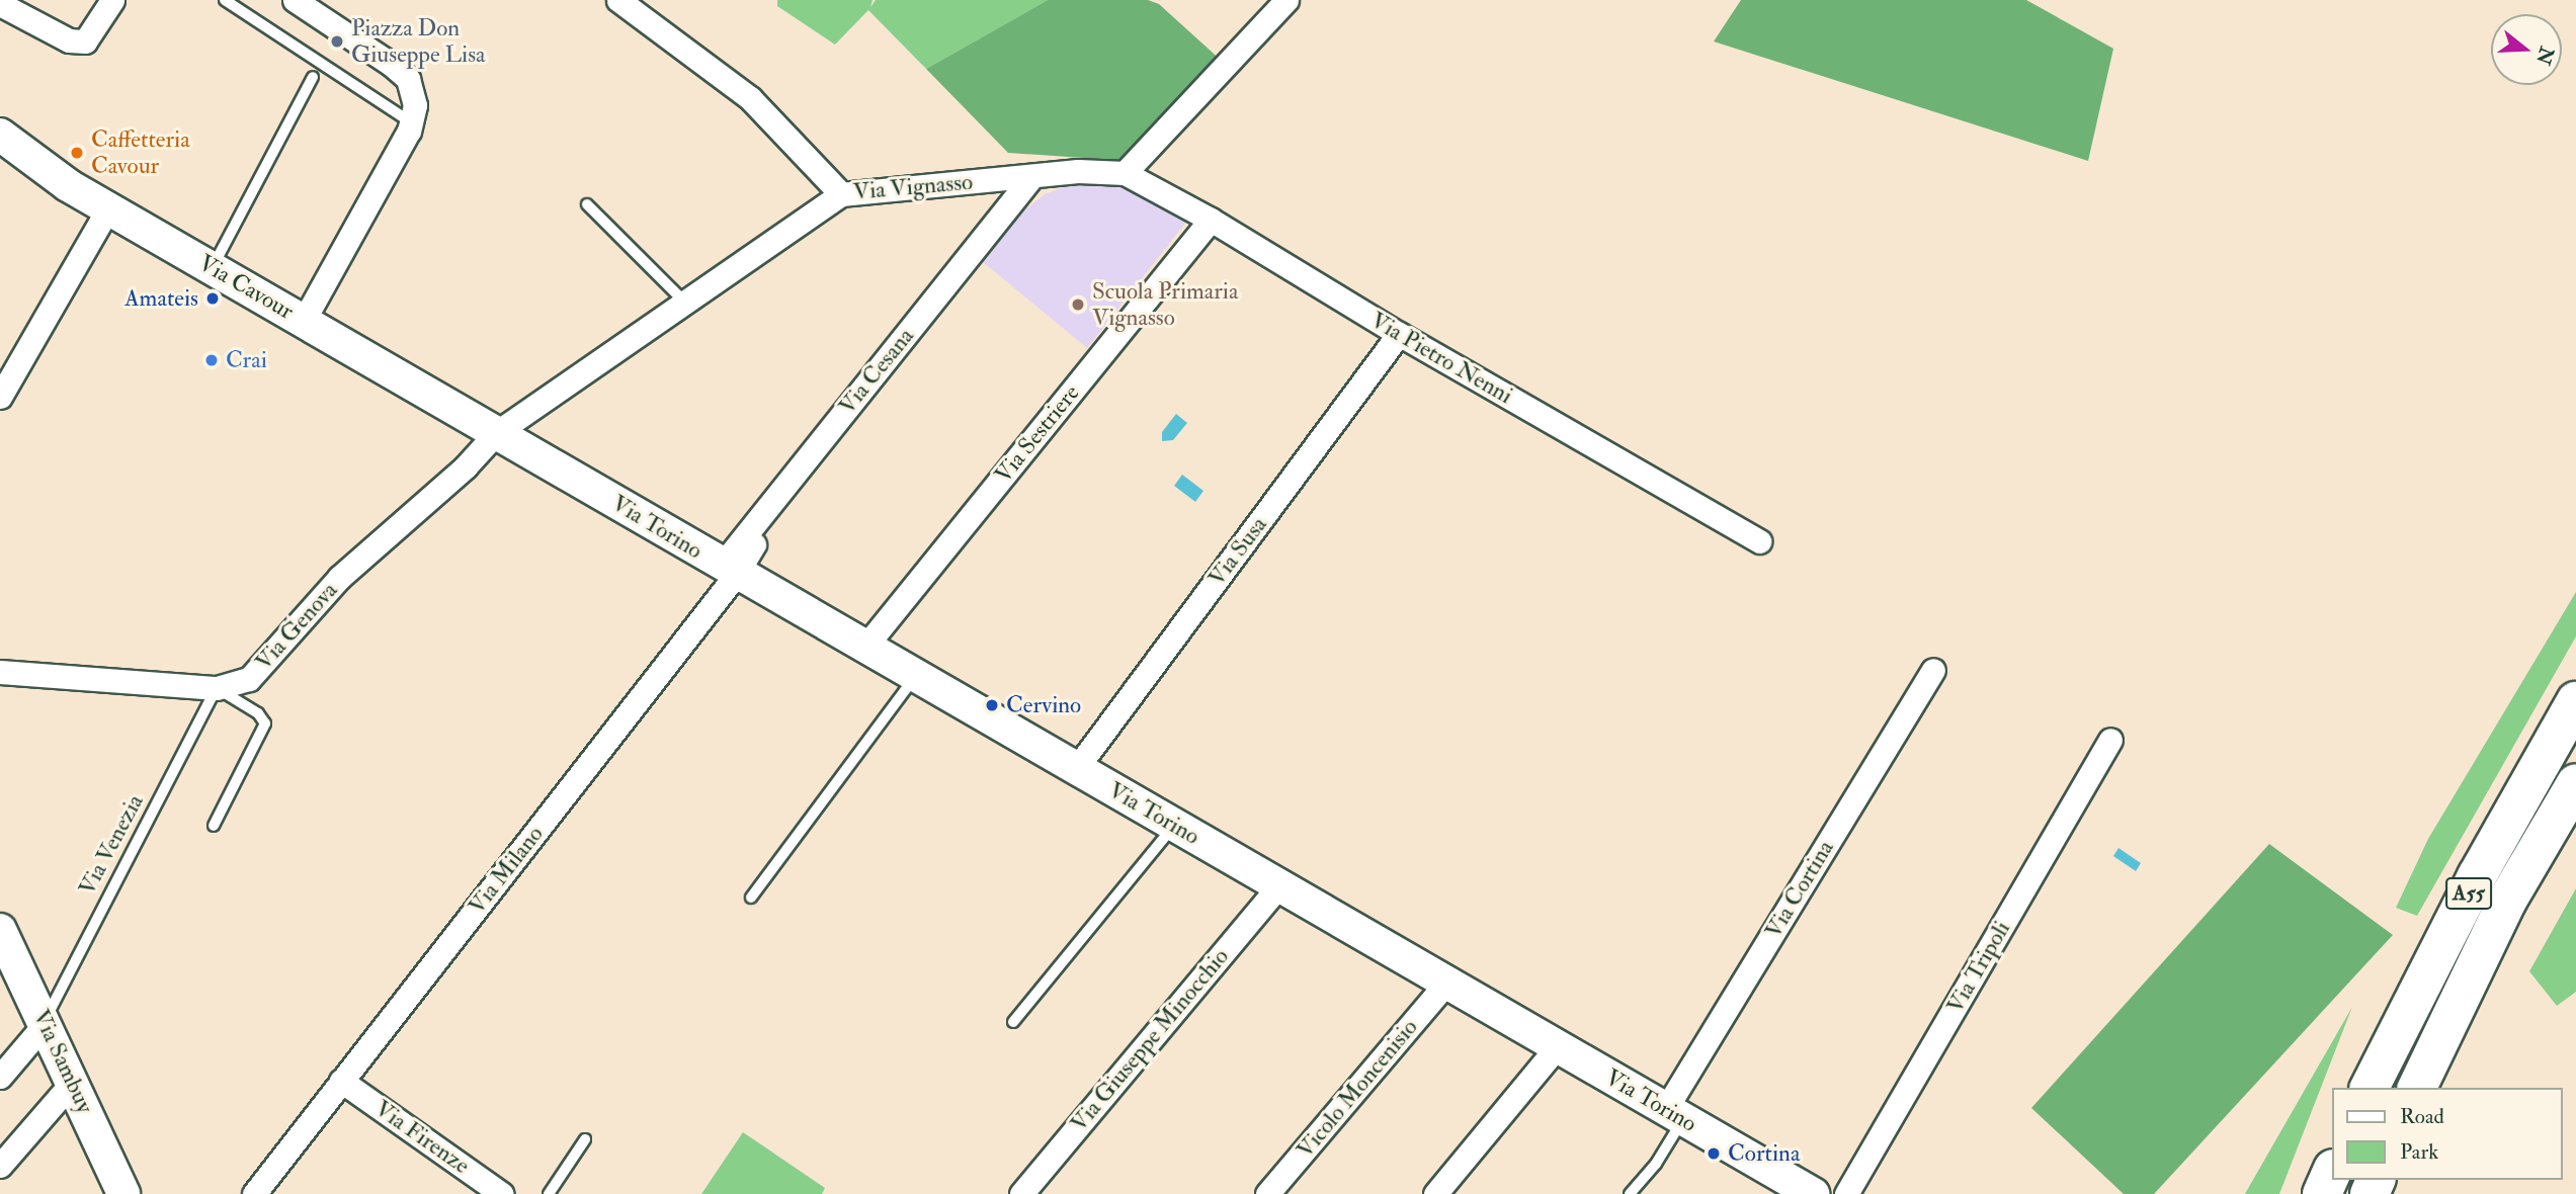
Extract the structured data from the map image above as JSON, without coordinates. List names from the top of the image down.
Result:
{
  "streets": {
    "highway": ["A55"],
    "street": [
      "Via Vignasso",
      "Via Cavour",
      "Via Pietro Nenni",
      "Via Cesana",
      "Via Sestriere",
      "Via Torino",
      "Via Susa",
      "Via Genova",
      "Via Milano",
      "Via Cortina",
      "Via Tripoli",
      "Via Giuseppe Minocchio",
      "Via Sambuy",
      "Vicolo Moncenisio",
      "Via Firenze"
    ],
    "lane": ["Via Venezia"]
  },
  "crossings": [
    ["Via Vignasso", "Via Cavour"],
    ["Via Vignasso", "Via Pietro Nenni"],
    ["Via Vignasso", "Via Cesana"],
    ["Via Vignasso", "Via Torino"],
    ["Via Vignasso", "Via Genova"],
    ["Via Cavour", "Via Torino"],
    ["Via Cavour", "Via Genova"],
    ["Via Pietro Nenni", "Via Sestriere"],
    ["Via Pietro Nenni", "Via Susa"],
    ["Via Cesana", "Via Torino"],
    ["Via Cesana", "Via Milano"],
    ["Via Sestriere", "Via Torino"],
    ["Via Torino", "Via Susa"],
    ["Via Torino", "Via Genova"],
    ["Via Torino", "Via Milano"],
    ["Via Torino", "Via Cortina"],
    ["Via Torino", "Via Giuseppe Minocchio"],
    ["Via Torino", "Vicolo Moncenisio"],
    ["Via Genova", "Via Venezia"],
    ["Via Venezia", "Via Sambuy"],
    ["Via Milano", "Via Firenze"]
  ],
  "places": [
    "Piazza Don Giuseppe Lisa",
    "Caffetteria Cavour",
    "Amateis",
    "Scuola Primaria Vignasso",
    "Crai",
    "Cervino",
    "Cortina"
  ],
  "legend": ["Road", "Park"],
  "north": "right"
}
